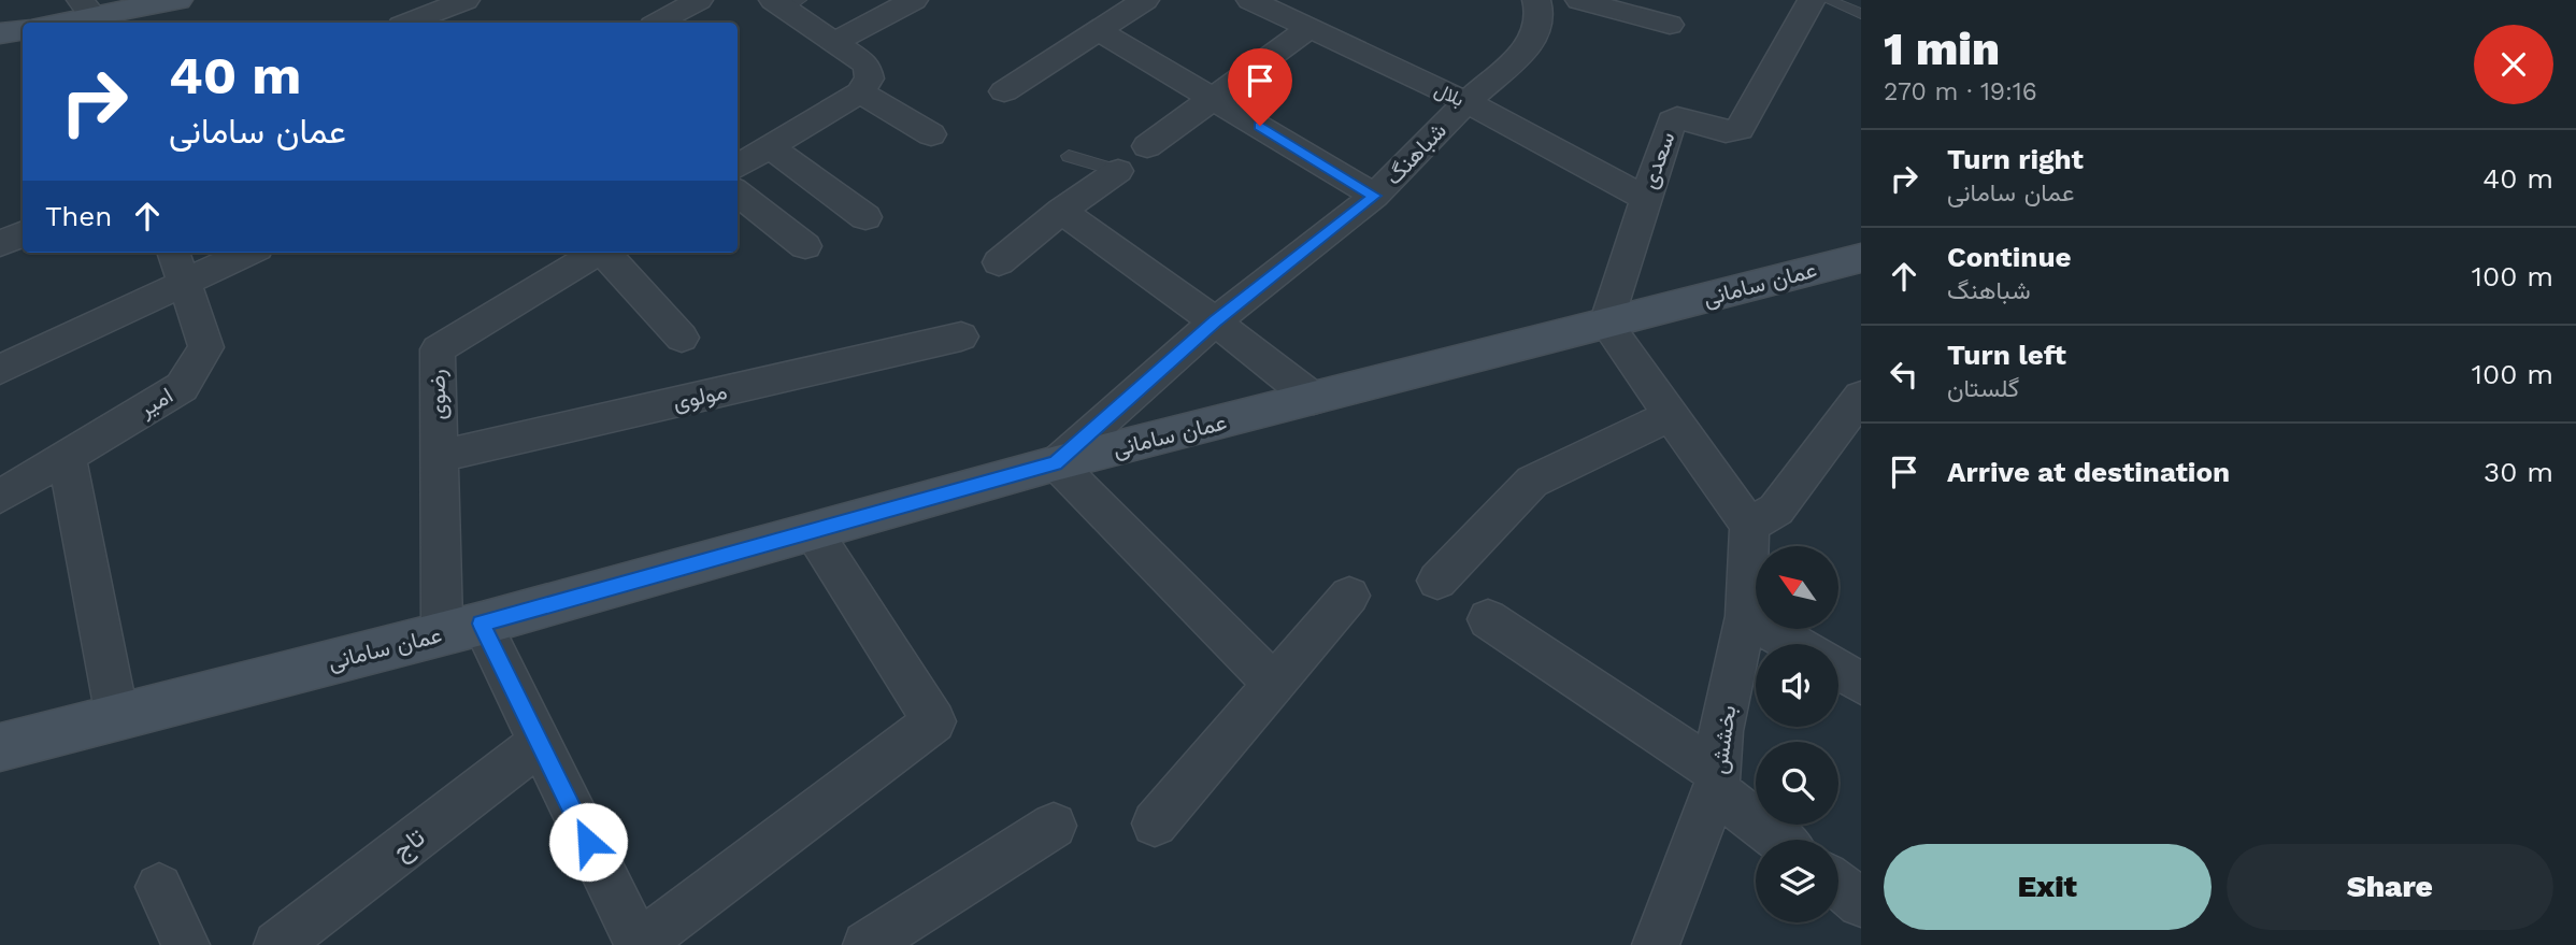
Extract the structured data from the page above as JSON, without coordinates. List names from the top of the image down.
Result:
{
  "streets": {
    "street": [
      "بلال",
      "شباهنگ",
      "سعدی",
      "عمان سامانی",
      "رضوی",
      "مولوی",
      "امیر",
      "بخشش",
      "تاج"
    ]
  },
  "crossings": [
    ["بلال", "شباهنگ"],
    ["بلال", "سعدی"],
    ["شباهنگ", "عمان سامانی"],
    ["سعدی", "عمان سامانی"],
    ["عمان سامانی", "رضوی"],
    ["رضوی", "مولوی"]
  ],
  "north": "top left",
  "page": {
    "heading": ["1 min", "270 m · 19:16"],
    "turn": ["40 m", "عمان سامانی"],
    "list": [
      {
        "name": "Turn right",
        "note": "عمان سامانی",
        "value": "40 m"
      },
      {
        "name": "Continue",
        "note": "شباهنگ",
        "value": "100 m"
      },
      {
        "name": "Turn left",
        "note": "گلستان",
        "value": "100 m"
      },
      {
        "name": "Arrive at destination",
        "value": "30 m"
      }
    ],
    "then": "Then",
    "buttons": ["Exit", "Share"]
  }
}
